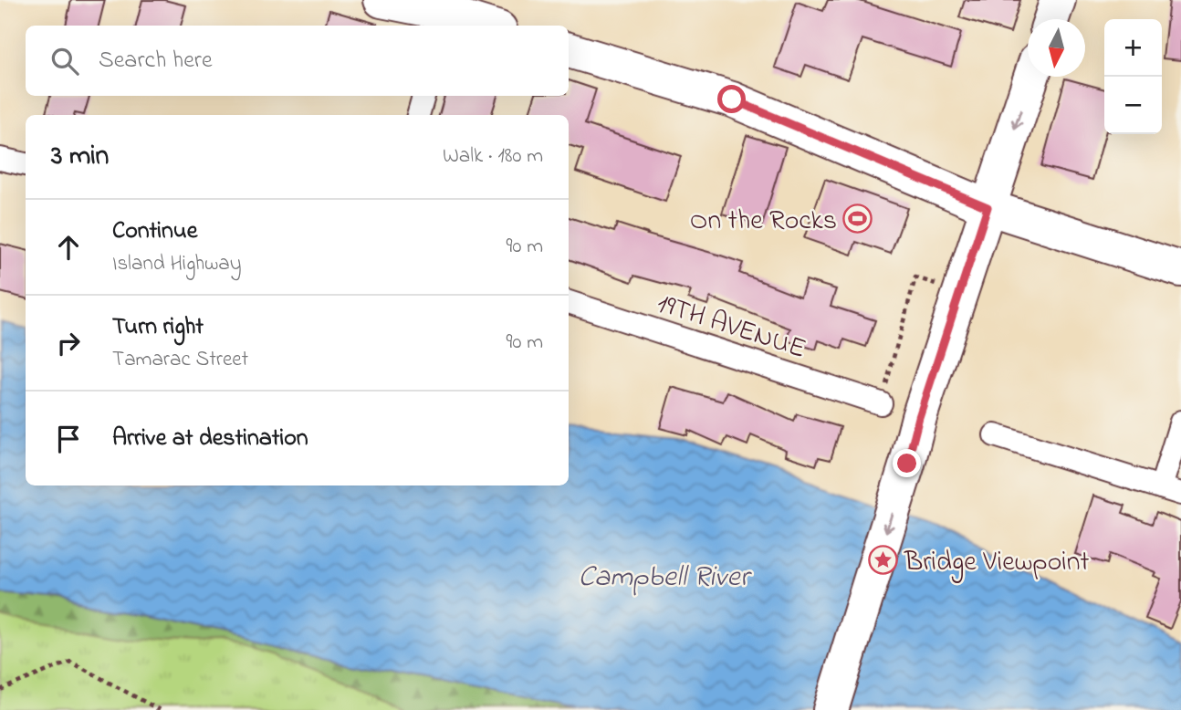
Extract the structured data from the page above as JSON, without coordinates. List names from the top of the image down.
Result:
{
  "streets": {
    "street": ["19TH AVENUE"]
  },
  "water": ["Campbell River"],
  "places": {
    "sports": ["On the Rocks"],
    "place": ["Bridge Viewpoint"]
  },
  "north": "bottom",
  "page": {
    "map_buttons": ["+", "−"],
    "search": "Search here",
    "heading": ["3 min", "Walk · 180 m"],
    "list": [
      ["Continue", "Island Highway", "90 m"],
      ["Turn right", "Tamarac Street", "90 m"],
      "Arrive at destination"
    ]
  }
}
